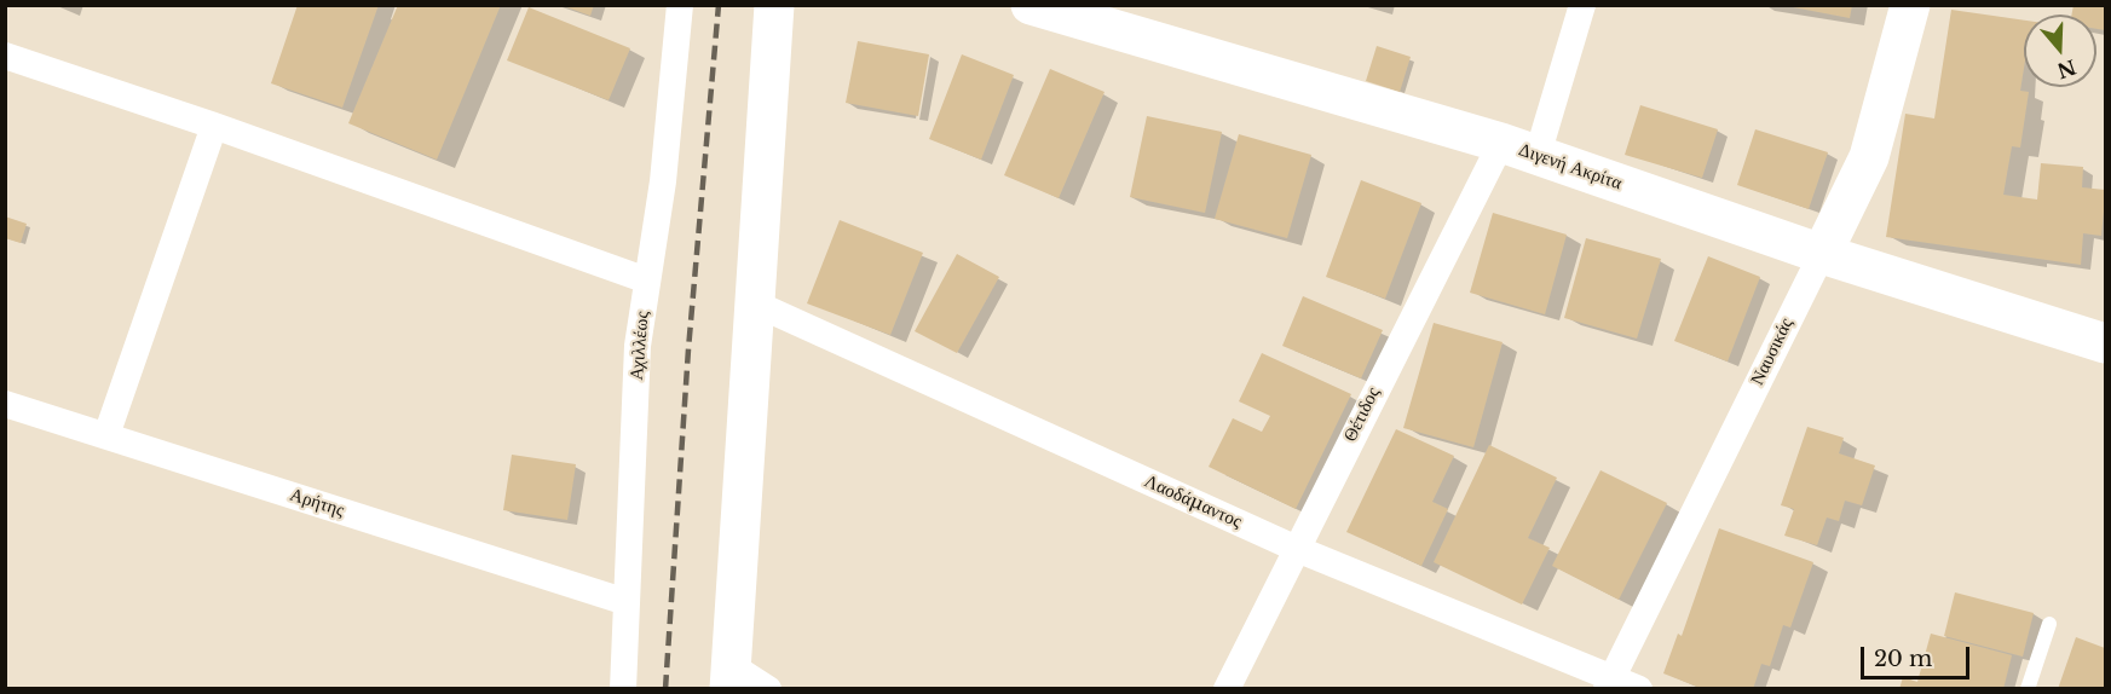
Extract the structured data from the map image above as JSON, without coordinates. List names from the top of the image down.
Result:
{
  "streets": {
    "street": [
      "Διγενή Ακρίτα",
      "Αχιλλέως",
      "Ναυσικάς",
      "Θέτιδος",
      "Λαοδάμαντος",
      "Αρήτης"
    ]
  },
  "crossings": [
    ["Διγενή Ακρίτα", "Ναυσικάς"],
    ["Διγενή Ακρίτα", "Θέτιδος"],
    ["Αχιλλέως", "Αρήτης"],
    ["Ναυσικάς", "Λαοδάμαντος"],
    ["Θέτιδος", "Λαοδάμαντος"]
  ],
  "scale_bar": "20 m",
  "north": "bottom"
}
